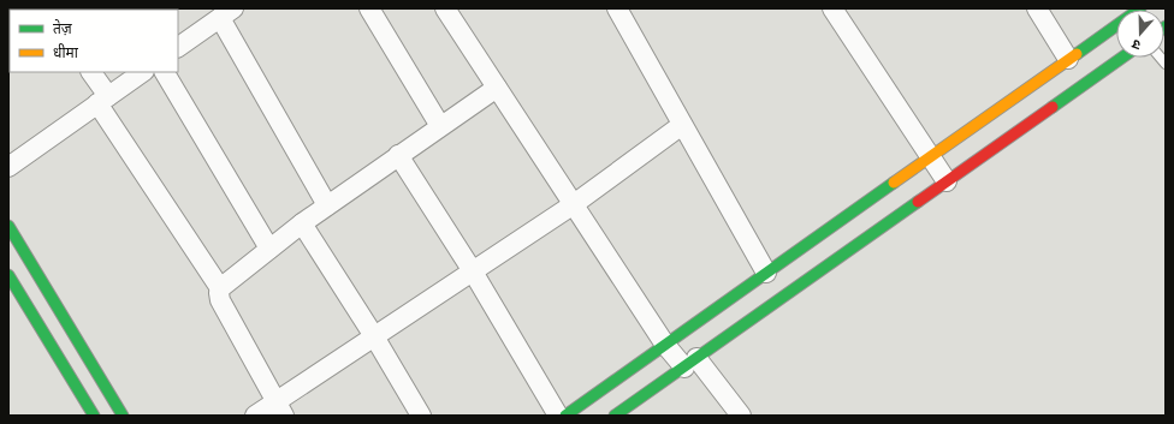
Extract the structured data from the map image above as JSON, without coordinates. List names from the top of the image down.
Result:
{
  "legend": ["तेज़", "धीमा"],
  "north": "bottom"
}
